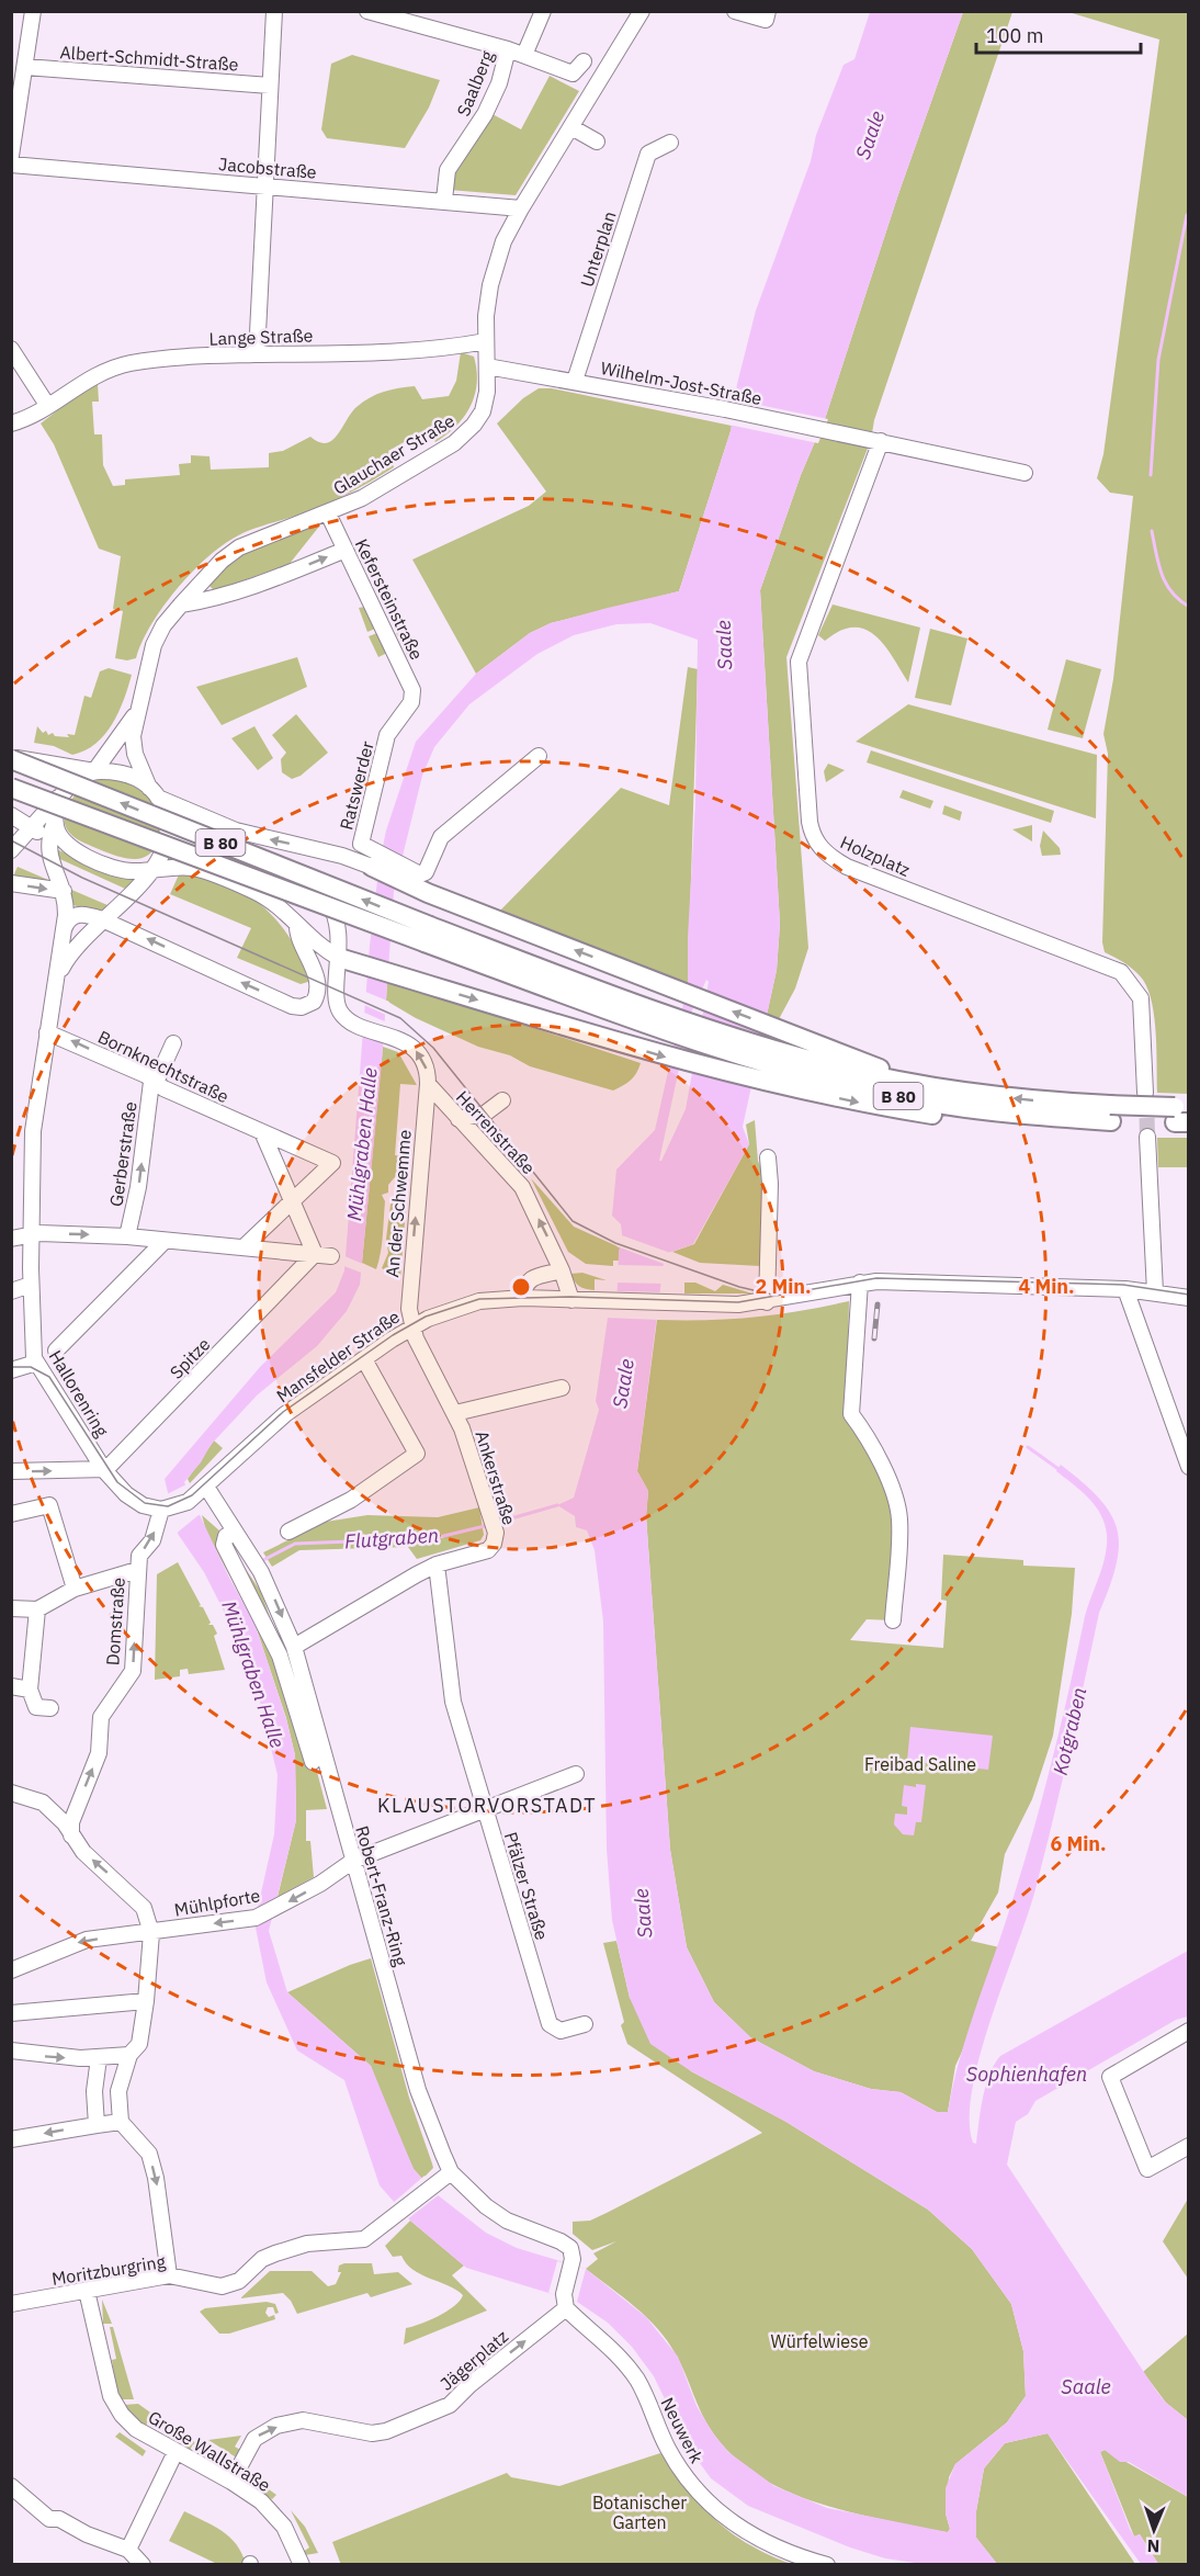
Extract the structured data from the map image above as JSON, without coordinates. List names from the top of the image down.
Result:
{
  "streets": {
    "main road": ["B 80"],
    "street": [
      "Albert-Schmidt-Straße",
      "Saalberg",
      "Jacobstraße",
      "Unterplan",
      "Lange Straße",
      "Wilhelm-Jost-Straße",
      "Glauchaer Straße",
      "Kefersteinstraße",
      "Ratswerder",
      "Holzplatz",
      "Bornknechtstraße",
      "Herrenstraße",
      "Gerberstraße",
      "An der Schwemme",
      "Mansfelder Straße",
      "Spitze",
      "Hallorenring",
      "Ankerstraße",
      "Domstraße",
      "Pfälzer Straße",
      "Robert-Franz-Ring",
      "Mühlpforte",
      "Moritzburgring",
      "Jägerplatz",
      "Neuwerk",
      "Große Wallstraße"
    ]
  },
  "crossings": [
    ["Saalberg", "Jacobstraße"],
    ["Jacobstraße", "Glauchaer Straße"],
    ["Unterplan", "Wilhelm-Jost-Straße"],
    ["Lange Straße", "Glauchaer Straße"],
    ["Wilhelm-Jost-Straße", "Glauchaer Straße"],
    ["Wilhelm-Jost-Straße", "Holzplatz"],
    ["Glauchaer Straße", "Kefersteinstraße"],
    ["Kefersteinstraße", "Ratswerder"],
    ["Bornknechtstraße", "Gerberstraße"],
    ["Bornknechtstraße", "Hallorenring"],
    ["Herrenstraße", "An der Schwemme"],
    ["Herrenstraße", "Mansfelder Straße"],
    ["An der Schwemme", "Mansfelder Straße"],
    ["An der Schwemme", "Ankerstraße"],
    ["Mansfelder Straße", "Hallorenring"],
    ["Mansfelder Straße", "Ankerstraße"],
    ["Mansfelder Straße", "Robert-Franz-Ring"],
    ["Spitze", "Hallorenring"],
    ["Ankerstraße", "Pfälzer Straße"],
    ["Ankerstraße", "Robert-Franz-Ring"],
    ["Pfälzer Straße", "Mühlpforte"],
    ["Robert-Franz-Ring", "Mühlpforte"],
    ["Robert-Franz-Ring", "Moritzburgring"],
    ["Robert-Franz-Ring", "Jägerplatz"],
    ["Robert-Franz-Ring", "Neuwerk"],
    ["Moritzburgring", "Große Wallstraße"],
    ["Jägerplatz", "Neuwerk"],
    ["Jägerplatz", "Große Wallstraße"]
  ],
  "one_way": [
    "Herrenstraße",
    "Gerberstraße",
    "An der Schwemme",
    "Domstraße",
    "Jägerplatz"
  ],
  "districts": ["KLAUSTORVORSTADT"],
  "water": [
    "Saale",
    "Mühlgraben Halle",
    "Flutgraben",
    "Kotgraben",
    "Sophienhafen"
  ],
  "parks": ["Freibad Saline", "Würfelwiese", "Botanischer Garten"],
  "scale_bar": "100 m",
  "north": "bottom",
  "rings": ["2 Min.", "4 Min.", "6 Min."]
}
